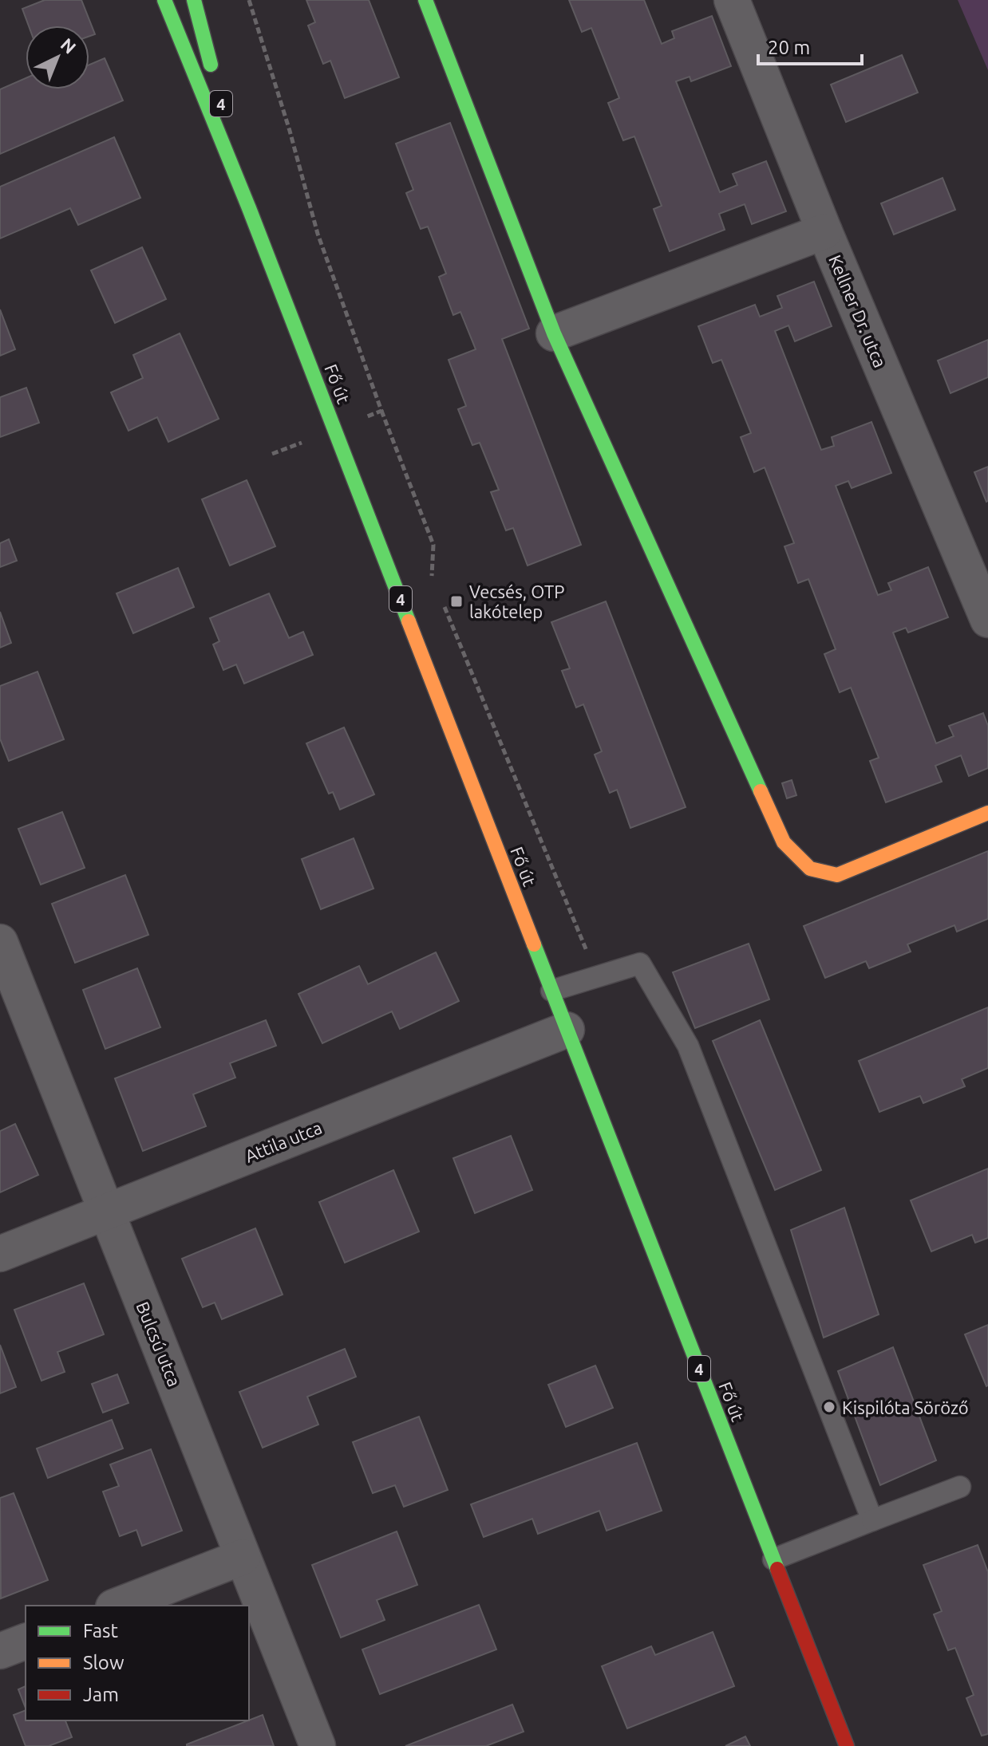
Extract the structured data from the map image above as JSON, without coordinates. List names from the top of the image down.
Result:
{
  "streets": {
    "main road": ["4", "Fő út"],
    "street": ["Kellner Dr. utca", "Attila utca", "Bulcsú utca"]
  },
  "crossings": [
    ["4", "Fő út"],
    ["Fő út", "Attila utca"],
    ["Attila utca", "Bulcsú utca"]
  ],
  "places": {
    "transit": ["Vecsés, OTP lakótelep"],
    "other": ["Kispilóta Söröző"]
  },
  "legend": ["Fast", "Slow", "Jam"],
  "scale_bar": "20 m",
  "north": "top right"
}
